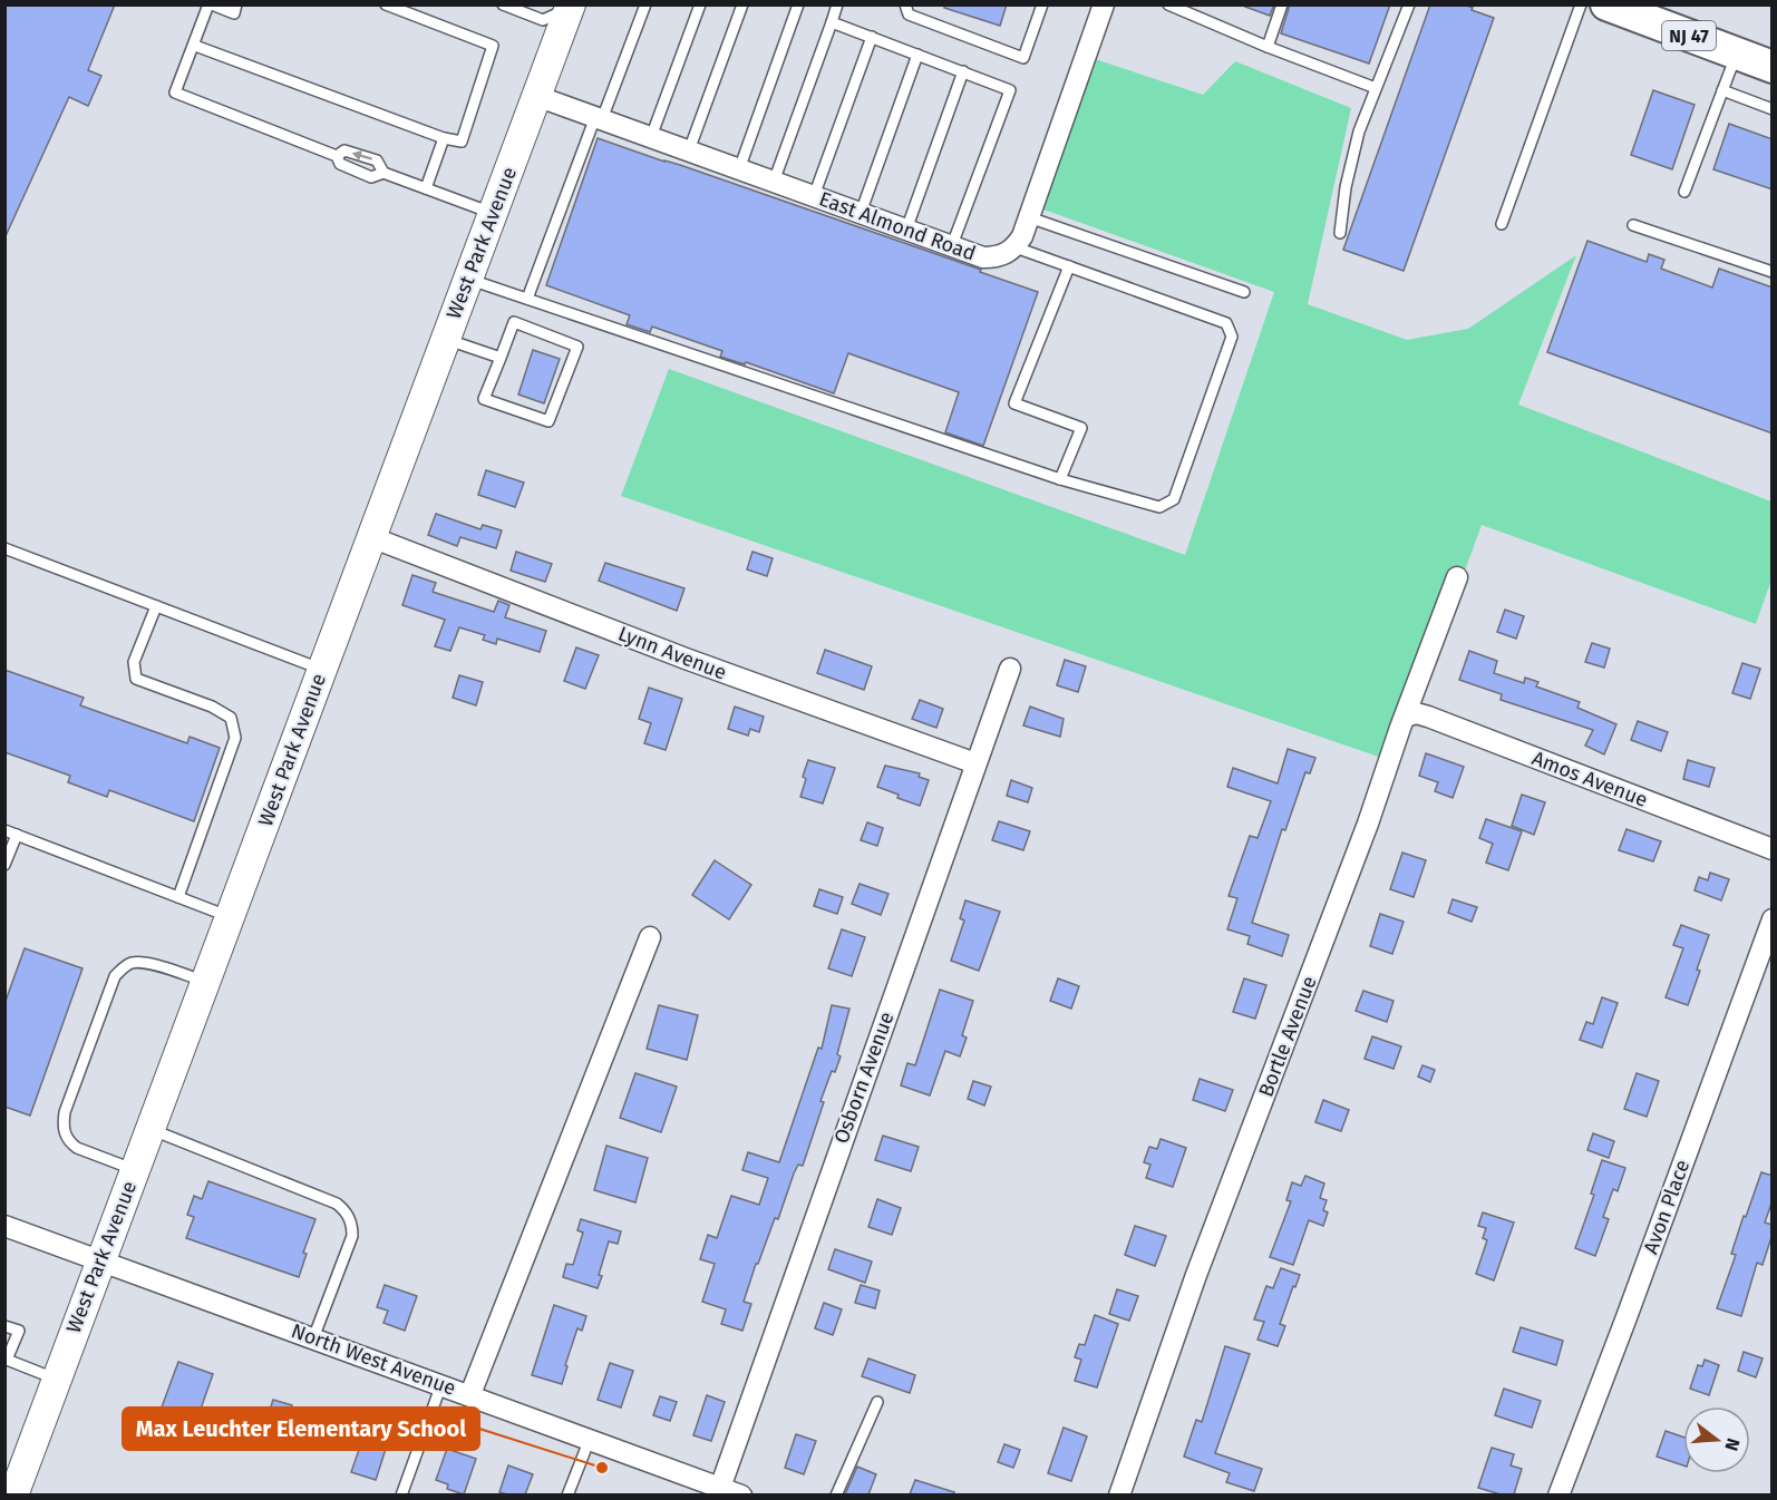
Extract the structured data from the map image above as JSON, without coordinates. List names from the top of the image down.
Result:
{
  "streets": {
    "main road": ["NJ 47", "West Park Avenue"],
    "street": [
      "East Almond Road",
      "Lynn Avenue",
      "Amos Avenue",
      "Bortle Avenue",
      "Osborn Avenue",
      "Avon Place",
      "North West Avenue"
    ]
  },
  "crossings": [
    ["East Almond Road", "West Park Avenue"],
    ["West Park Avenue", "Lynn Avenue"],
    ["West Park Avenue", "North West Avenue"],
    ["Lynn Avenue", "Osborn Avenue"],
    ["Amos Avenue", "Bortle Avenue"],
    ["Osborn Avenue", "North West Avenue"]
  ],
  "places": ["Max Leuchter Elementary School"],
  "north": "right"
}
